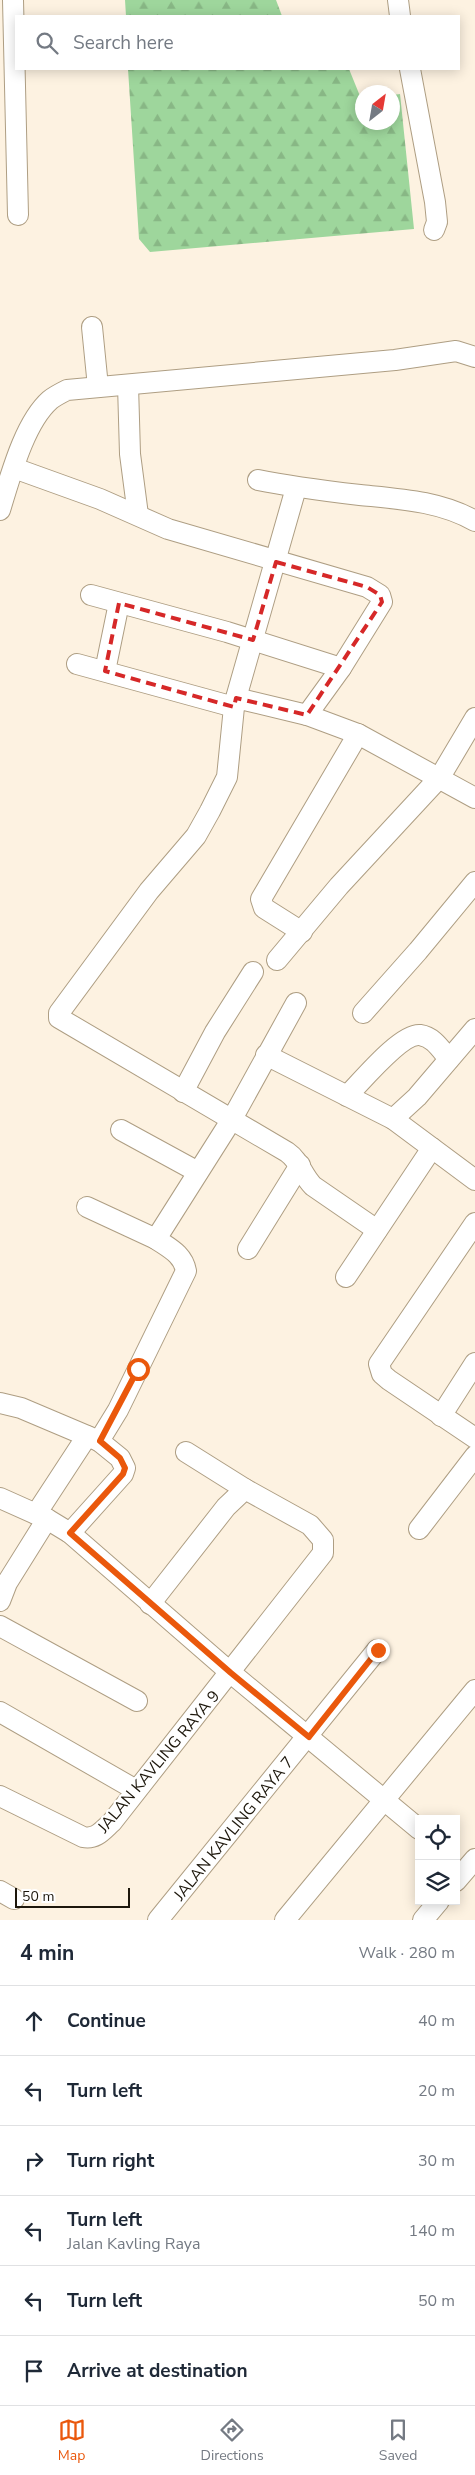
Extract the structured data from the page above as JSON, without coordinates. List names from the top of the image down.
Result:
{
  "streets": {
    "street": ["JALAN KAVLING RAYA 9", "JALAN KAVLING RAYA 7"]
  },
  "scale_bar": "50 m",
  "north": "top right",
  "page": {
    "search": "Search here",
    "scale": "50 m",
    "heading": ["4 min", "Walk · 280 m"],
    "list": [
      ["Continue", "40 m"],
      ["Turn left", "20 m"],
      ["Turn right", "30 m"],
      ["Turn left", "Jalan Kavling Raya", "140 m"],
      ["Turn left", "50 m"],
      "Arrive at destination"
    ],
    "nav": ["Map", "Directions", "Saved"]
  }
}
